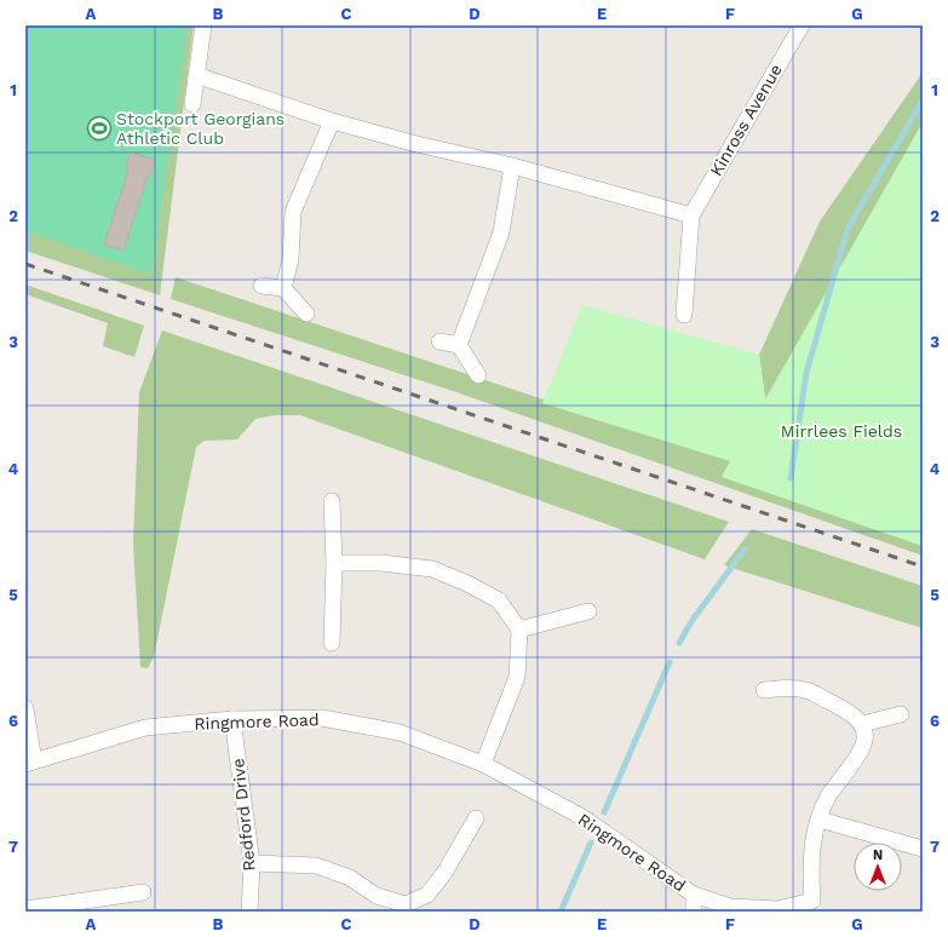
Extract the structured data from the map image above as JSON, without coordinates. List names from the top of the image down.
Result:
{
  "streets": {
    "street": ["Kinross Avenue", "Ringmore Road", "Redford Drive"]
  },
  "crossings": [
    ["Ringmore Road", "Redford Drive"]
  ],
  "parks": ["Mirrlees Fields"],
  "places": {
    "sports": ["Stockport Georgians Athletic Club"]
  },
  "north": "top",
  "grid": {
    "columns": [
      "A",
      "B",
      "C",
      "D",
      "E",
      "F",
      "G"
    ],
    "rows": [
      "1",
      "2",
      "3",
      "4",
      "5",
      "6",
      "7"
    ]
  }
}
